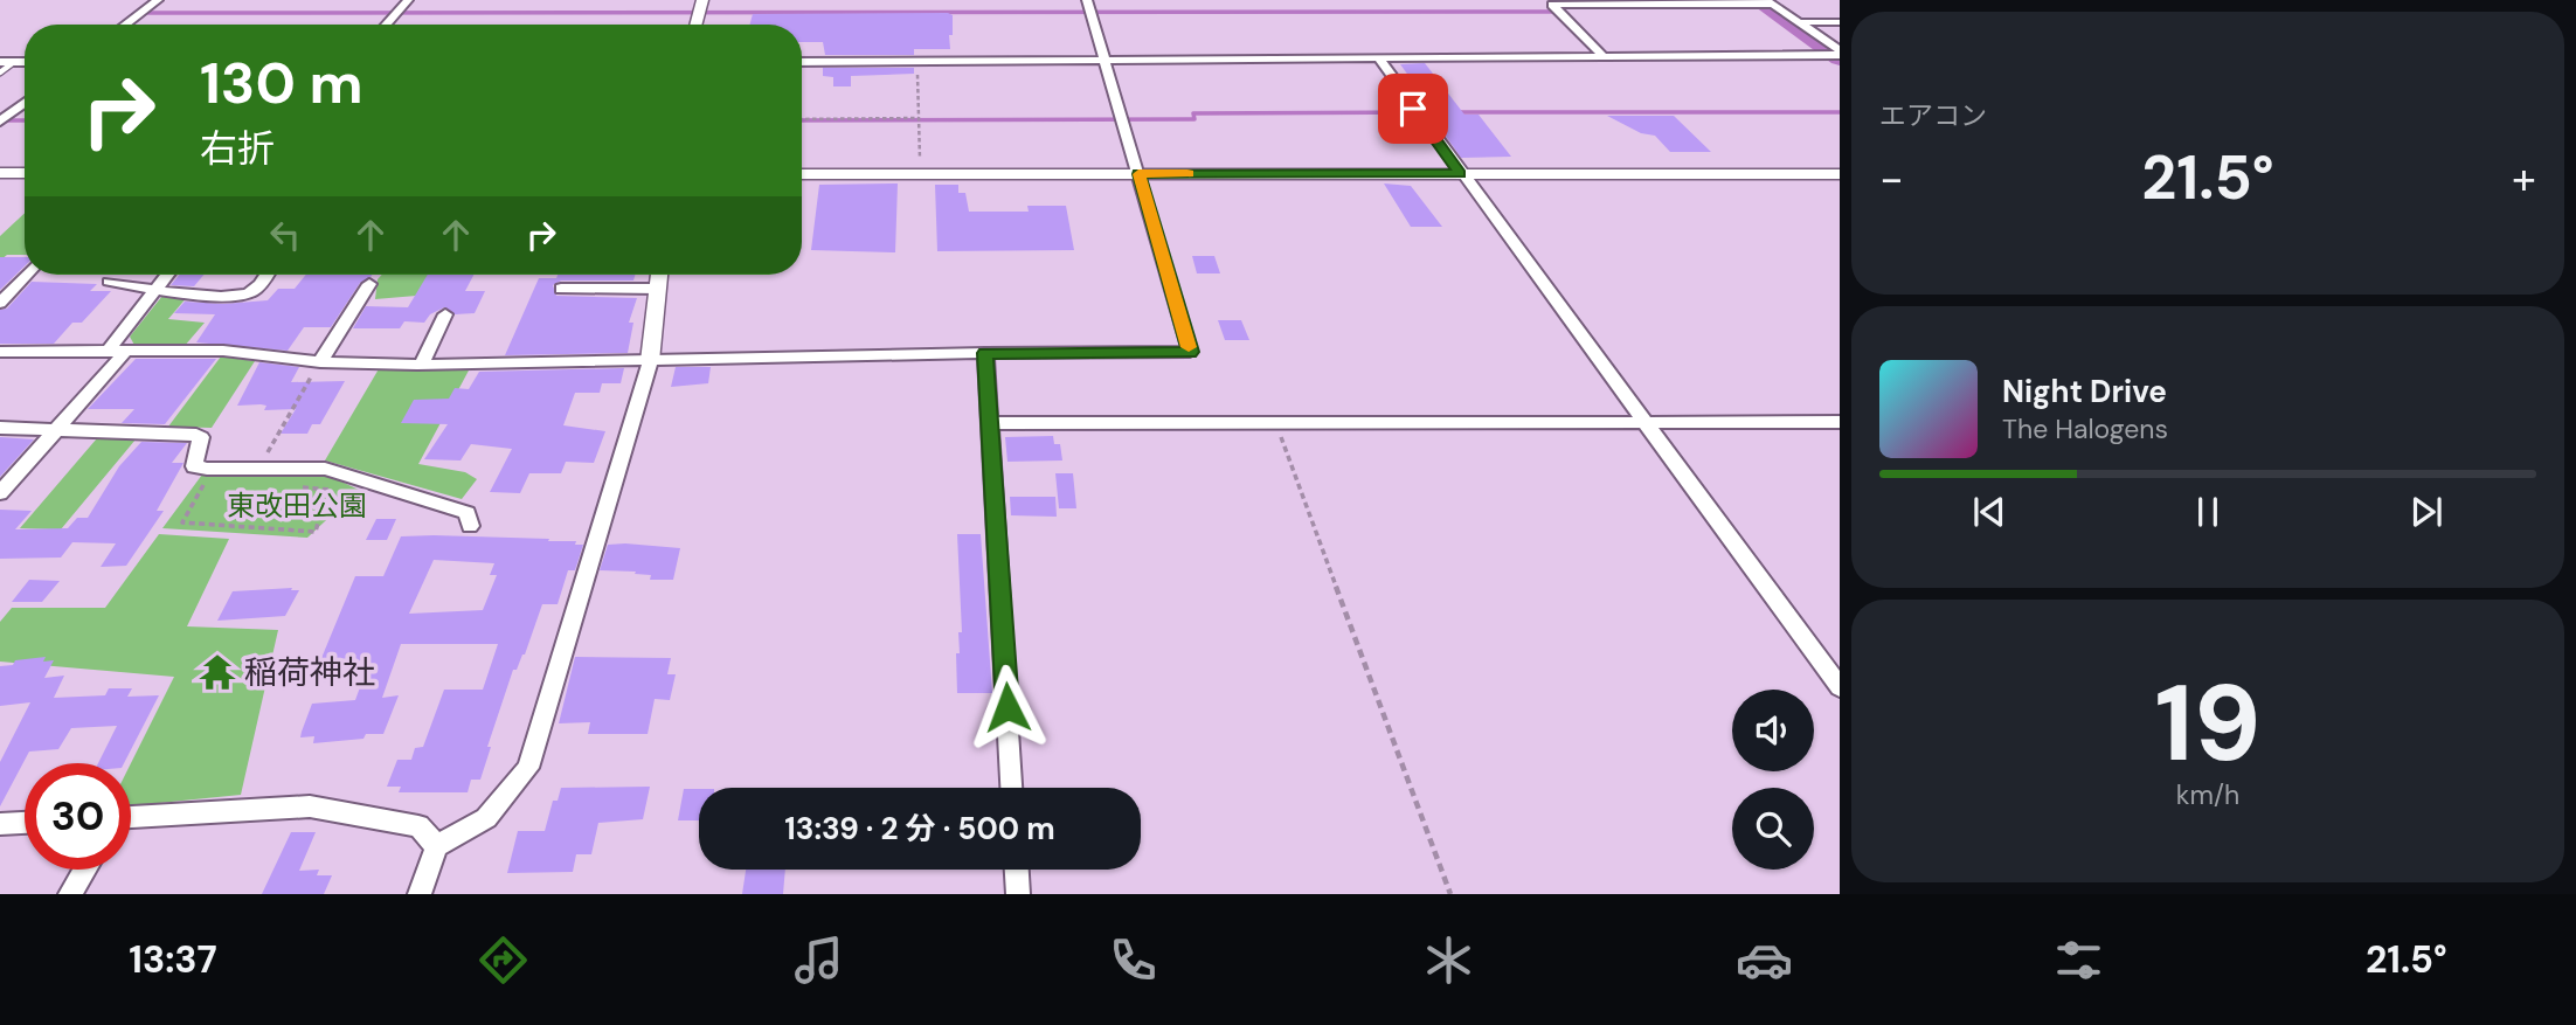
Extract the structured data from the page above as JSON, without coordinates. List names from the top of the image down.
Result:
{
  "parks": ["東改田公園"],
  "places": {
    "temple": ["稲荷神社"]
  },
  "page": {
    "tile": [
      "エアコン",
      ["19", "km/h"]
    ],
    "turn": ["130 m", "右折"],
    "heat": ["−", "21.5°", "+"],
    "song": ["Night Drive", "The Halogens"],
    "limit": "30",
    "trip": "13:39 · 2 分 · 500 m",
    "tabs": ["13:37", "21.5°"]
  }
}
